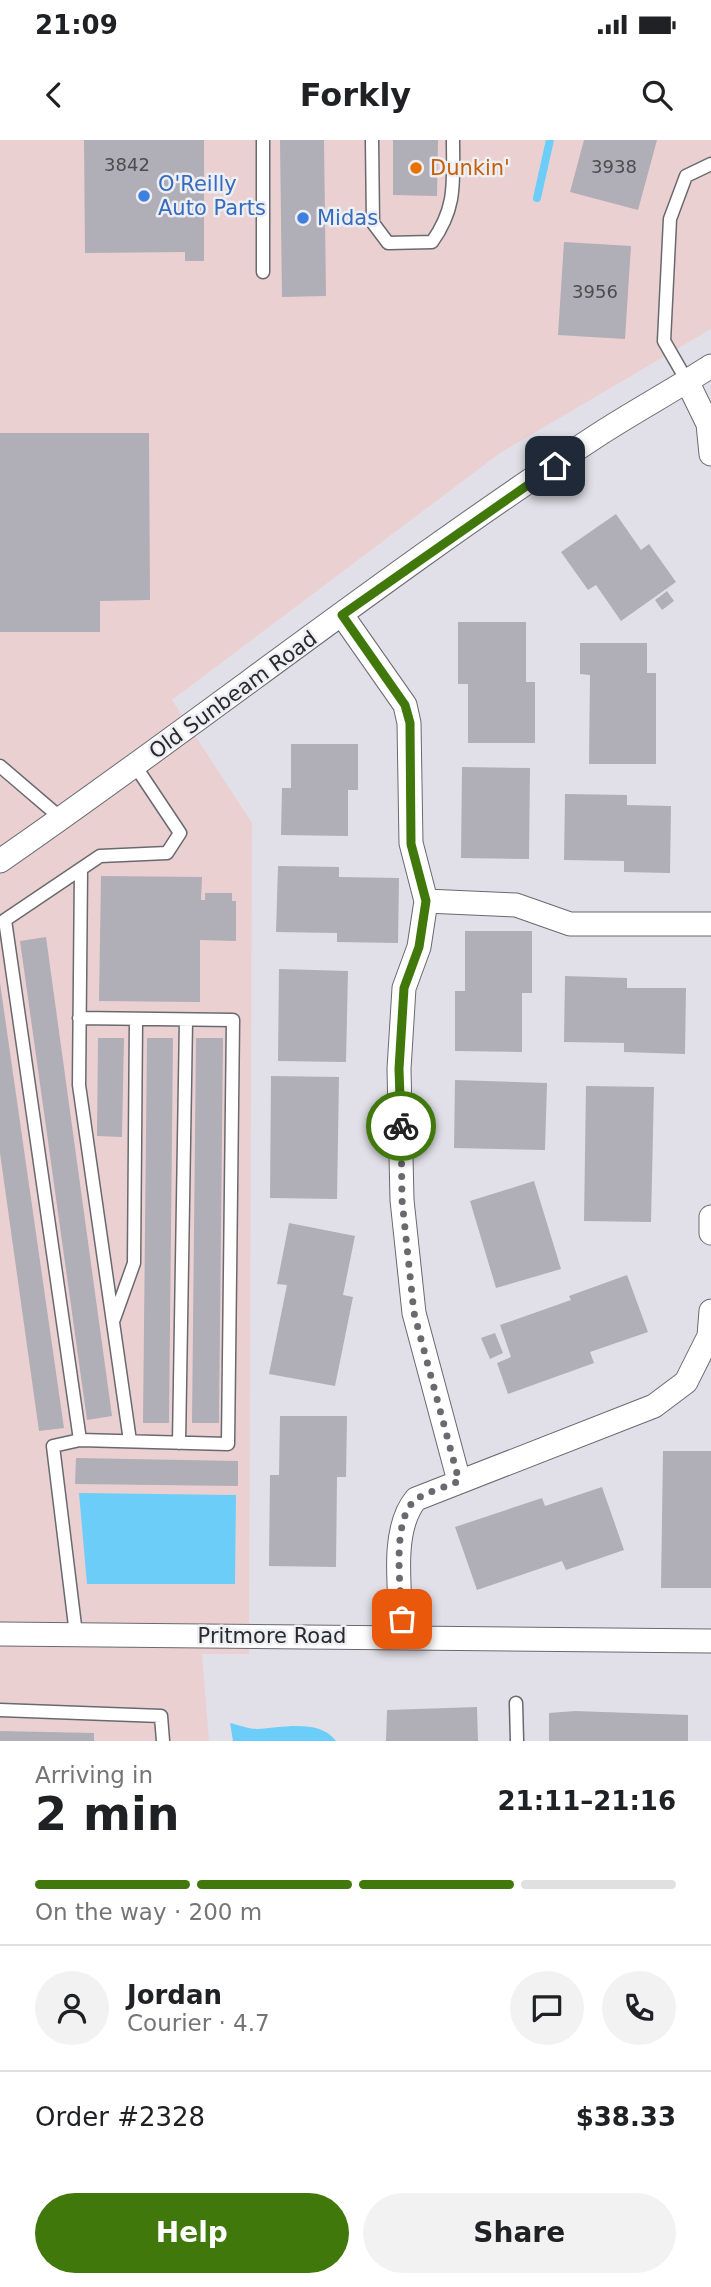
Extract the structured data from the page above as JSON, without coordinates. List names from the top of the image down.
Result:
{
  "streets": {
    "street": ["Old Sunbeam Road", "Pritmore Road"]
  },
  "places": ["Dunkin'", "O'Reilly Auto Parts", "Midas"],
  "house_numbers": ["3842", "3938", "3956"],
  "page": {
    "status": "21:09",
    "header": "Forkly",
    "heading": ["2 min", "Arriving in", "21:11–21:16"],
    "panel": [
      "Jordan",
      "Courier · 4.7",
      "Order #2328",
      "$38.33"
    ],
    "bar": "On the way · 200 m",
    "buttons": ["Help", "Share"]
  }
}
